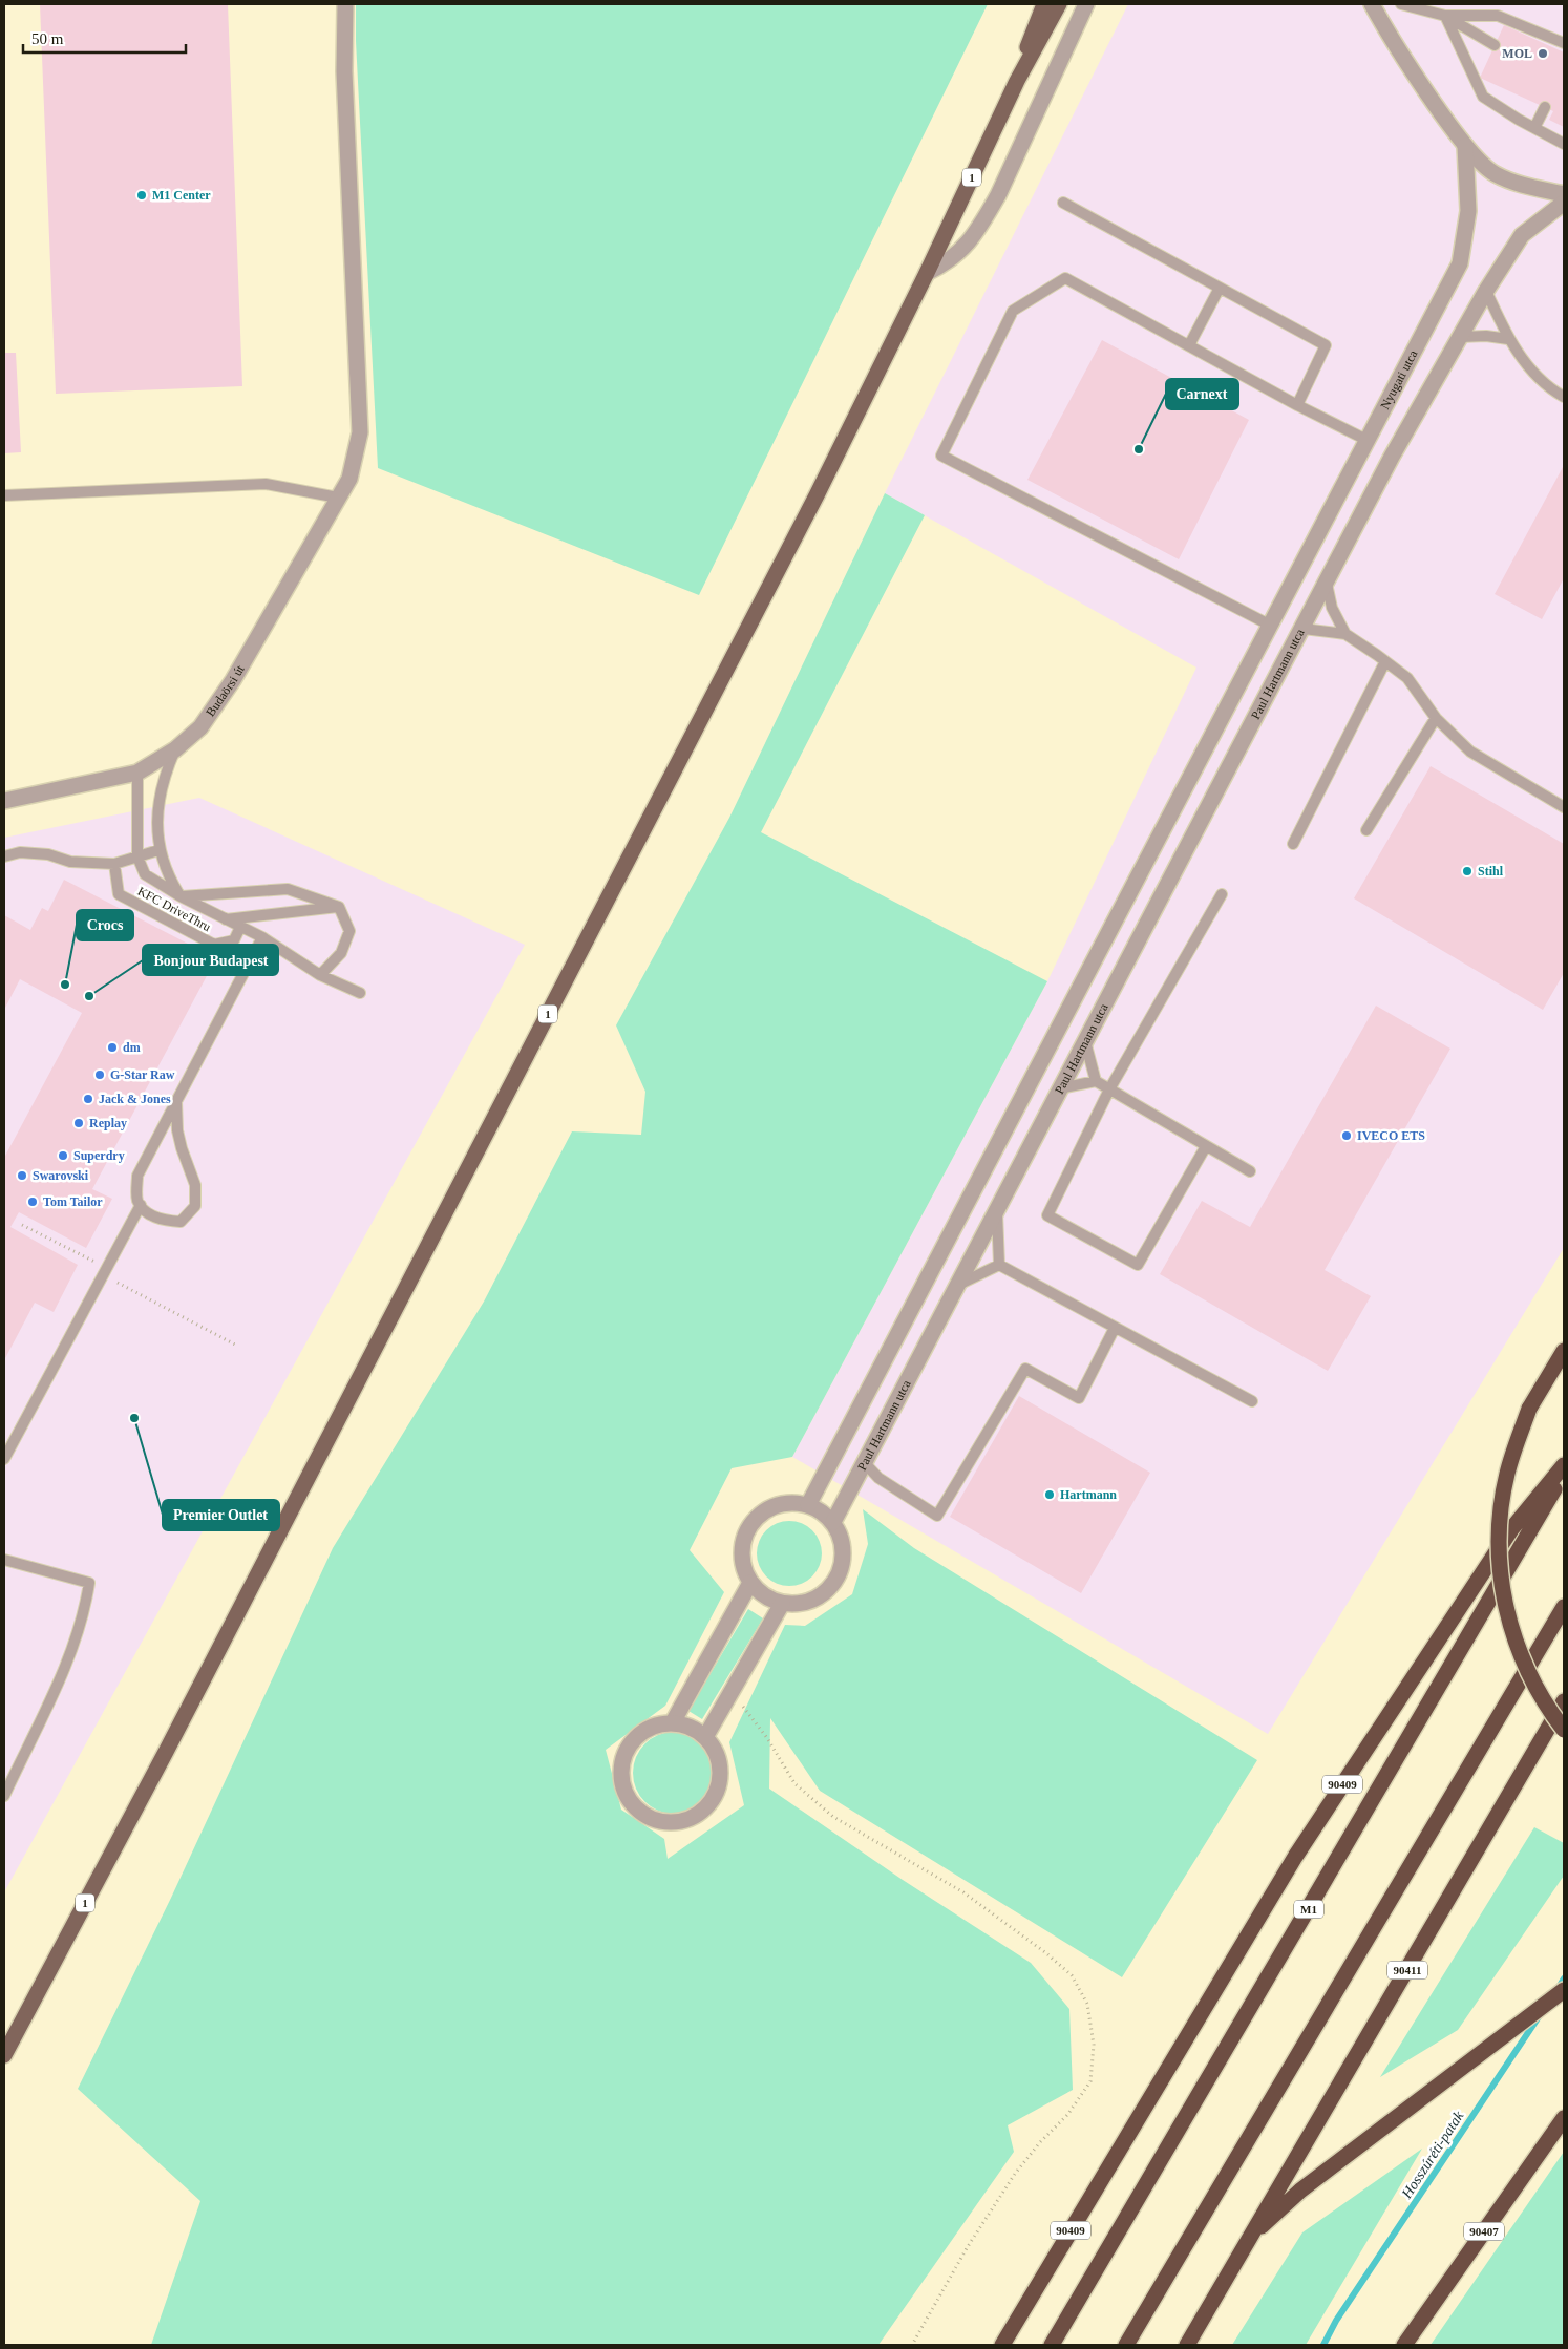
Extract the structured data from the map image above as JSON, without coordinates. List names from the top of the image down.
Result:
{
  "streets": {
    "highway": [
      "90409",
      "M1",
      "90411",
      "90407"
    ],
    "main road": ["1"],
    "street": ["Nyugati utca", "Paul Hartmann utca", "Budaörsi út"],
    "lane": ["KFC DriveThru"]
  },
  "water": ["Hosszúréti-patak"],
  "places": [
    "MOL",
    "M1 Center",
    "Carnext",
    "Stihl",
    "Crocs",
    "Bonjour Budapest",
    "dm",
    "G-Star Raw",
    "Jack & Jones",
    "Replay",
    "IVECO ETS",
    "Superdry",
    "Swarovski",
    "Tom Tailor",
    "Premier Outlet",
    "Hartmann"
  ],
  "scale_bar": "50 m"
}
